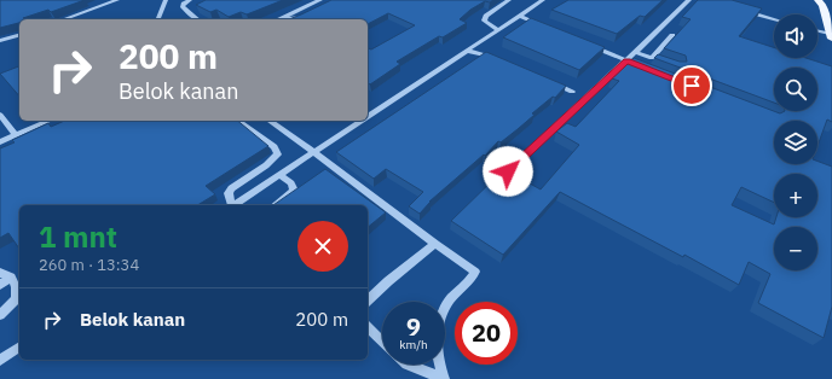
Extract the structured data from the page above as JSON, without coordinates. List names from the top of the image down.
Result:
{
  "page": {
    "map_buttons": ["+", "−"],
    "turn": ["200 m", "Belok kanan"],
    "heading": ["1 mnt", "260 m · 13:34"],
    "list": [
      {
        "name": "Belok kanan",
        "value": "200 m"
      }
    ],
    "speed": "9 km/h",
    "limit": "20"
  }
}
